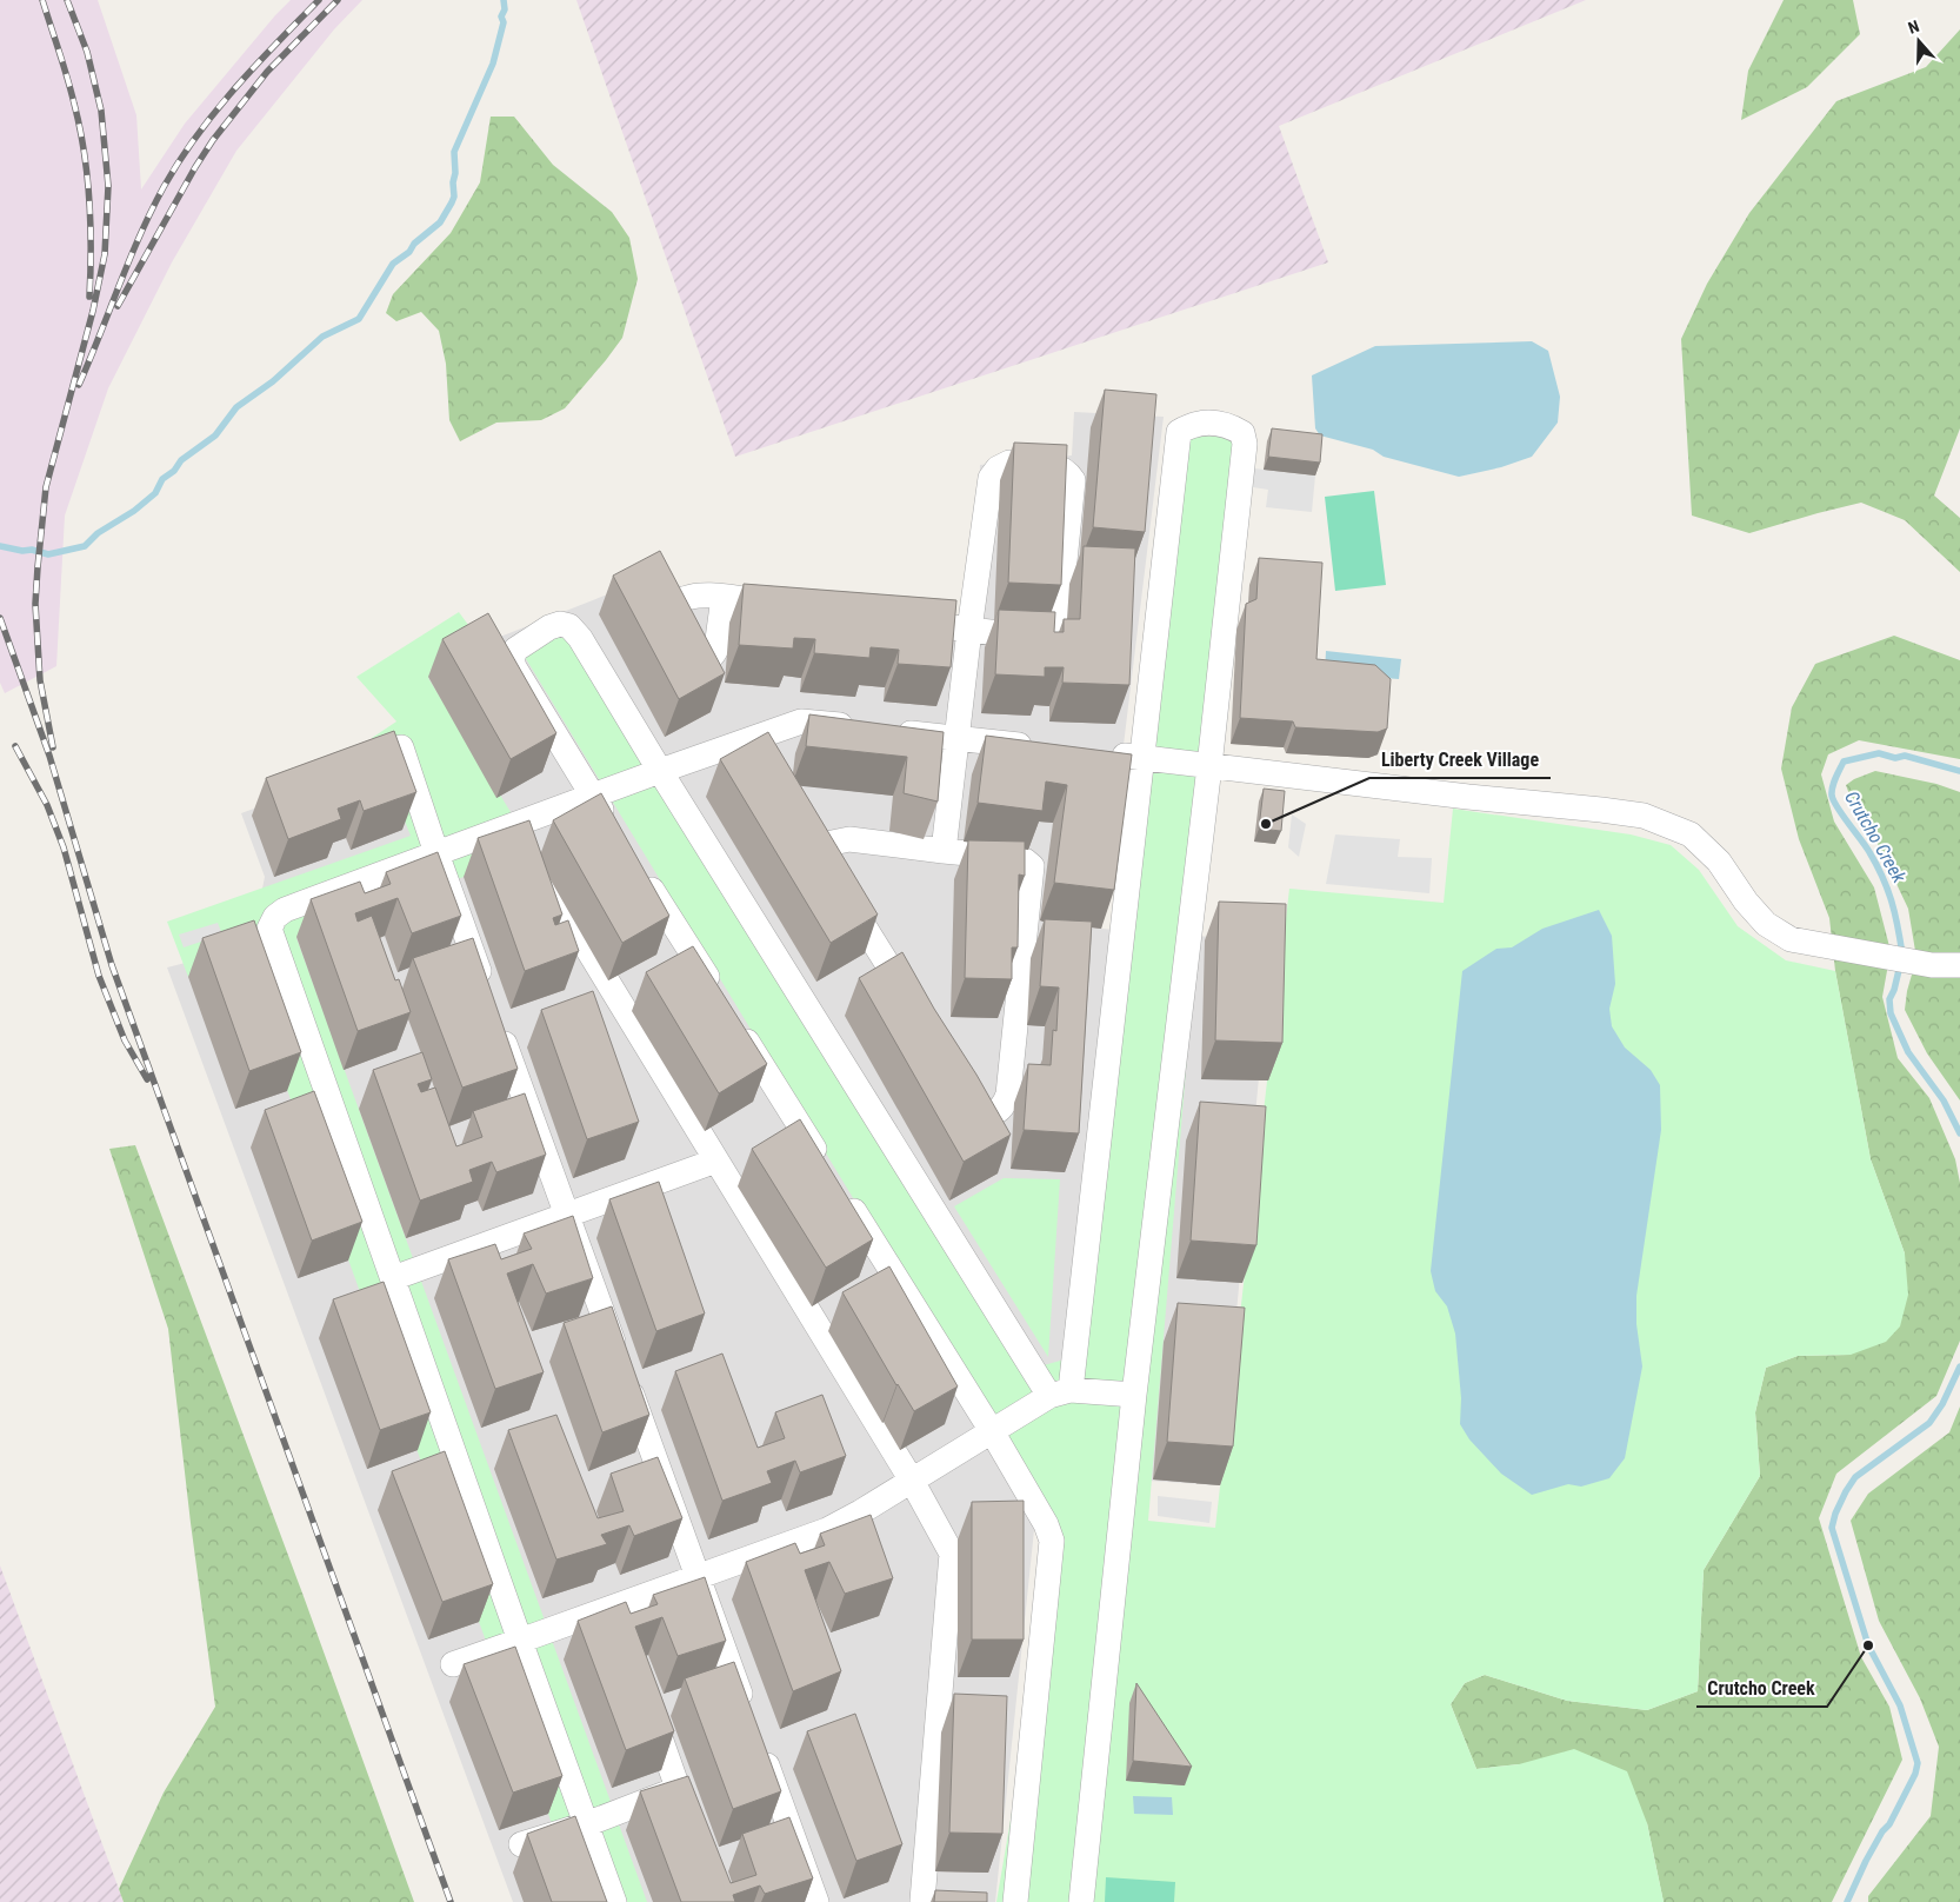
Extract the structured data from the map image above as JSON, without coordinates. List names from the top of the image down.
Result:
{
  "water": ["Crutcho Creek"],
  "places": ["Liberty Creek Village", "Crutcho Creek"],
  "north": "top"
}
